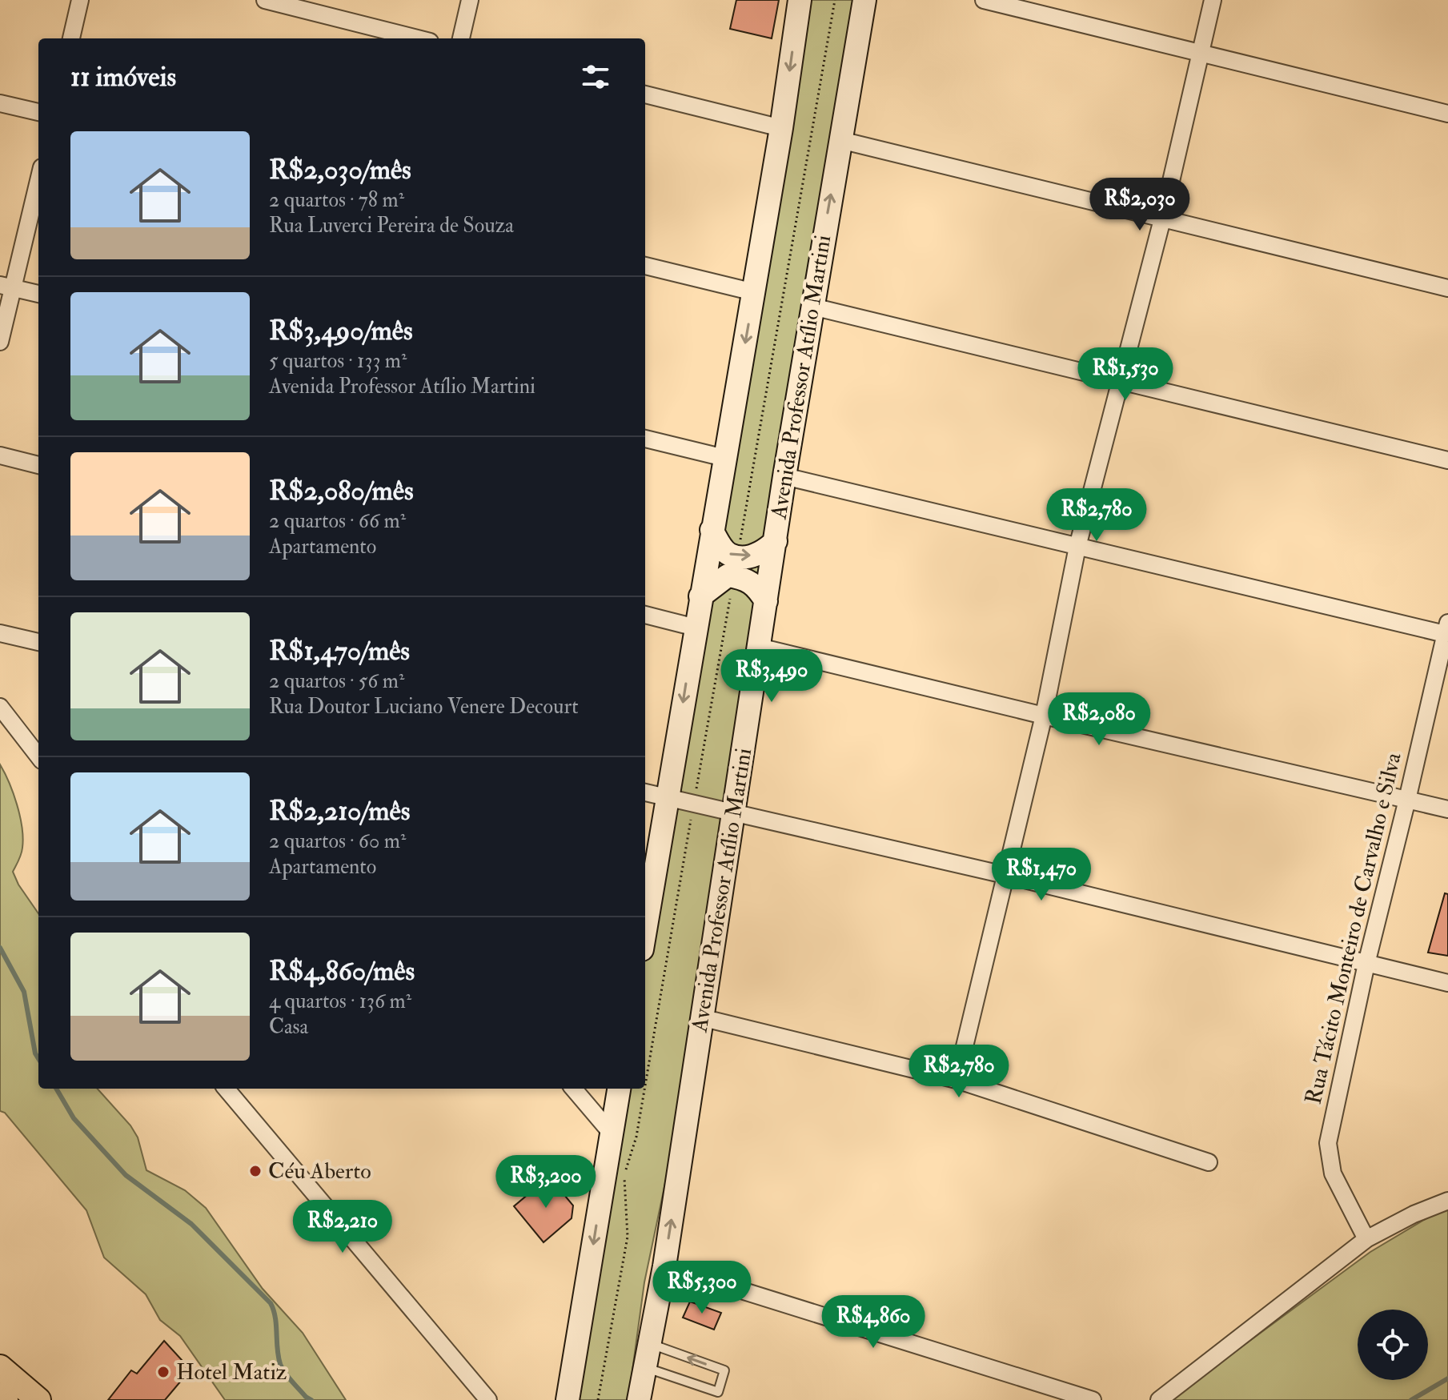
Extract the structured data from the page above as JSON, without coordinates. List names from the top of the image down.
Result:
{
  "streets": {
    "main road": ["Avenida Professor Atílio Martini"],
    "street": ["Rua Tácito Monteiro de Carvalho e Silva"]
  },
  "places": ["Céu Aberto", "Hotel Matiz"],
  "page": {
    "heading": "11 imóveis",
    "list": [
      {
        "name": "R$2,030/mês",
        "note": "2 quartos · 78 m² · Rua Luverci Pereira de Souza"
      },
      {
        "name": "R$3,490/mês",
        "note": "5 quartos · 133 m² · Avenida Professor Atílio Martini"
      },
      {
        "name": "R$2,080/mês",
        "note": "2 quartos · 66 m² · Apartamento"
      },
      {
        "name": "R$1,470/mês",
        "note": "2 quartos · 56 m² · Rua Doutor Luciano Venere Decourt"
      },
      {
        "name": "R$2,210/mês",
        "note": "2 quartos · 60 m² · Apartamento"
      },
      {
        "name": "R$4,860/mês",
        "note": "4 quartos · 136 m² · Casa"
      }
    ],
    "price": [
      "R$2,030",
      "R$1,530",
      "R$2,780",
      "R$3,490",
      "R$2,080",
      "R$1,470",
      "R$2,780",
      "R$3,200",
      "R$2,210",
      "R$5,300",
      "R$4,860"
    ]
  }
}
